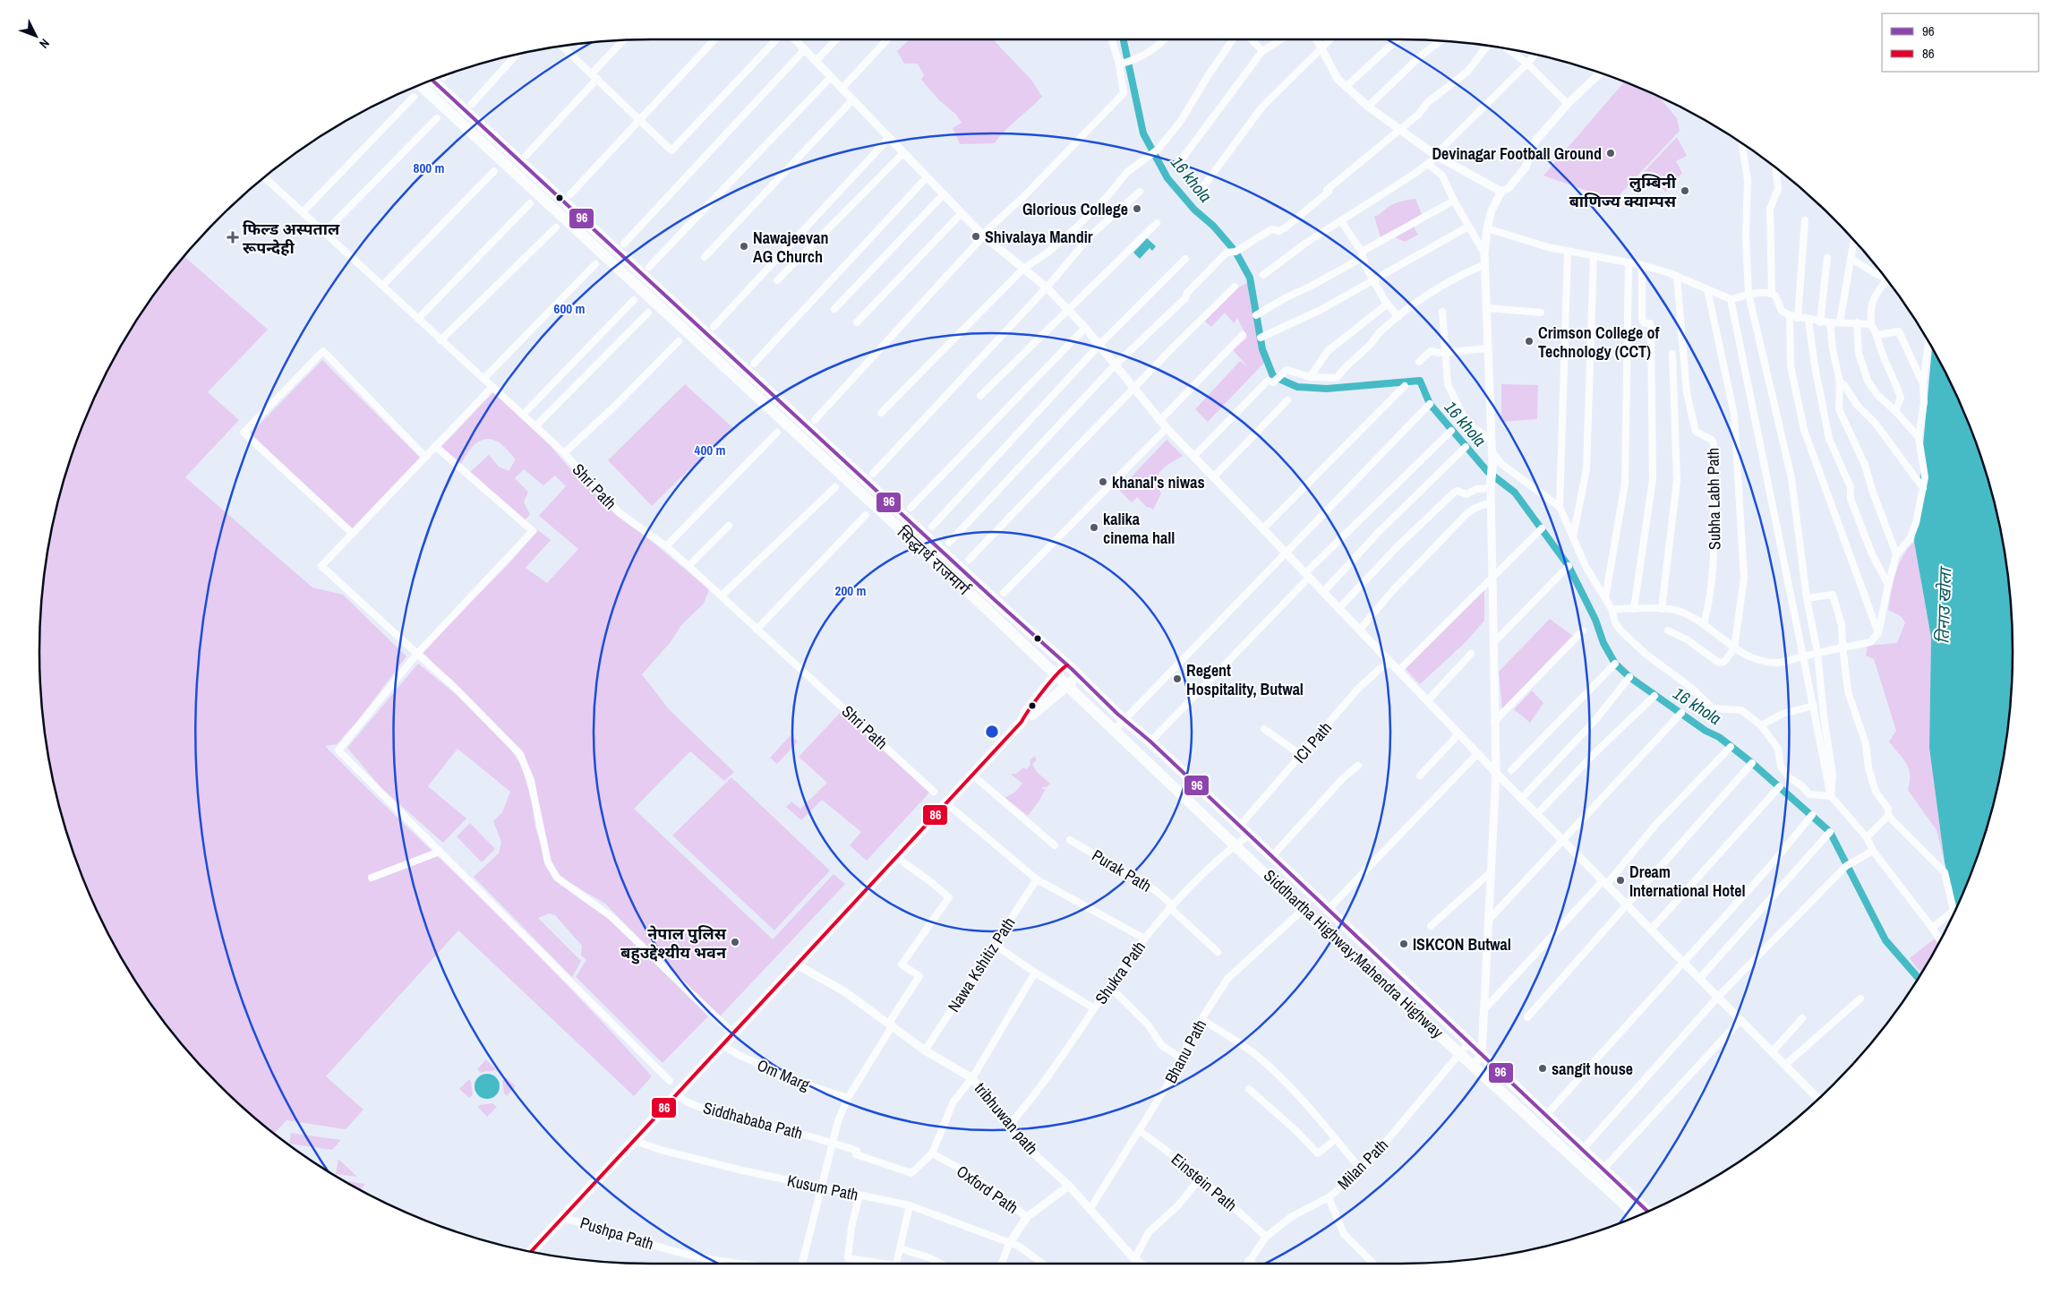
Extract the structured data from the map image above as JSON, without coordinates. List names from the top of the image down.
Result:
{
  "streets": {
    "highway": ["सिद्धार्थ राजमार्ग", "Siddhartha Highway;Mahendra Highway"],
    "street": [
      "Shri Path",
      "Subha Labh Path",
      "ICI Path",
      "Purak Path",
      "Nawa Kshitiz Path",
      "Shukra Path",
      "Bhanu Path",
      "Om Marg",
      "tribhuwan path",
      "Siddhababa Path",
      "Milan Path",
      "Einstein Path",
      "Kusum Path",
      "Oxford Path",
      "Pushpa Path"
    ]
  },
  "crossings": [
    ["सिद्धार्थ राजमार्ग", "Siddhartha Highway;Mahendra Highway"],
    ["ICI Path", "Siddhartha Highway;Mahendra Highway"],
    ["Purak Path", "Shukra Path"],
    ["Siddhartha Highway;Mahendra Highway", "Shukra Path"],
    ["Siddhartha Highway;Mahendra Highway", "Bhanu Path"],
    ["Siddhartha Highway;Mahendra Highway", "Milan Path"],
    ["Nawa Kshitiz Path", "tribhuwan path"],
    ["Shukra Path", "tribhuwan path"],
    ["Bhanu Path", "tribhuwan path"],
    ["Bhanu Path", "Einstein Path"],
    ["Milan Path", "Einstein Path"]
  ],
  "water": ["16 khola", "तिनाउ खोला"],
  "places": {
    "other": [
      "Devinagar Football Ground",
      "लुम्बिनी बाणिज्य क्याम्पस",
      "Glorious College",
      "Shivalaya Mandir",
      "Nawajeevan AG Church",
      "Crimson College of Technology (CCT)",
      "khanal's niwas",
      "kalika cinema hall",
      "Regent Hospitality, Butwal",
      "Dream International Hotel",
      "नेपाल पुलिस बहुउद्देश्यीय भवन",
      "ISKCON Butwal",
      "sangit house"
    ],
    "health": ["फिल्ड अस्पताल रूपन्देही"]
  },
  "lines": ["transit line 96", "transit line 86"],
  "legend": ["96", "86"],
  "north": "bottom right",
  "rings": [
    "800 m",
    "600 m",
    "400 m",
    "200 m"
  ]
}
